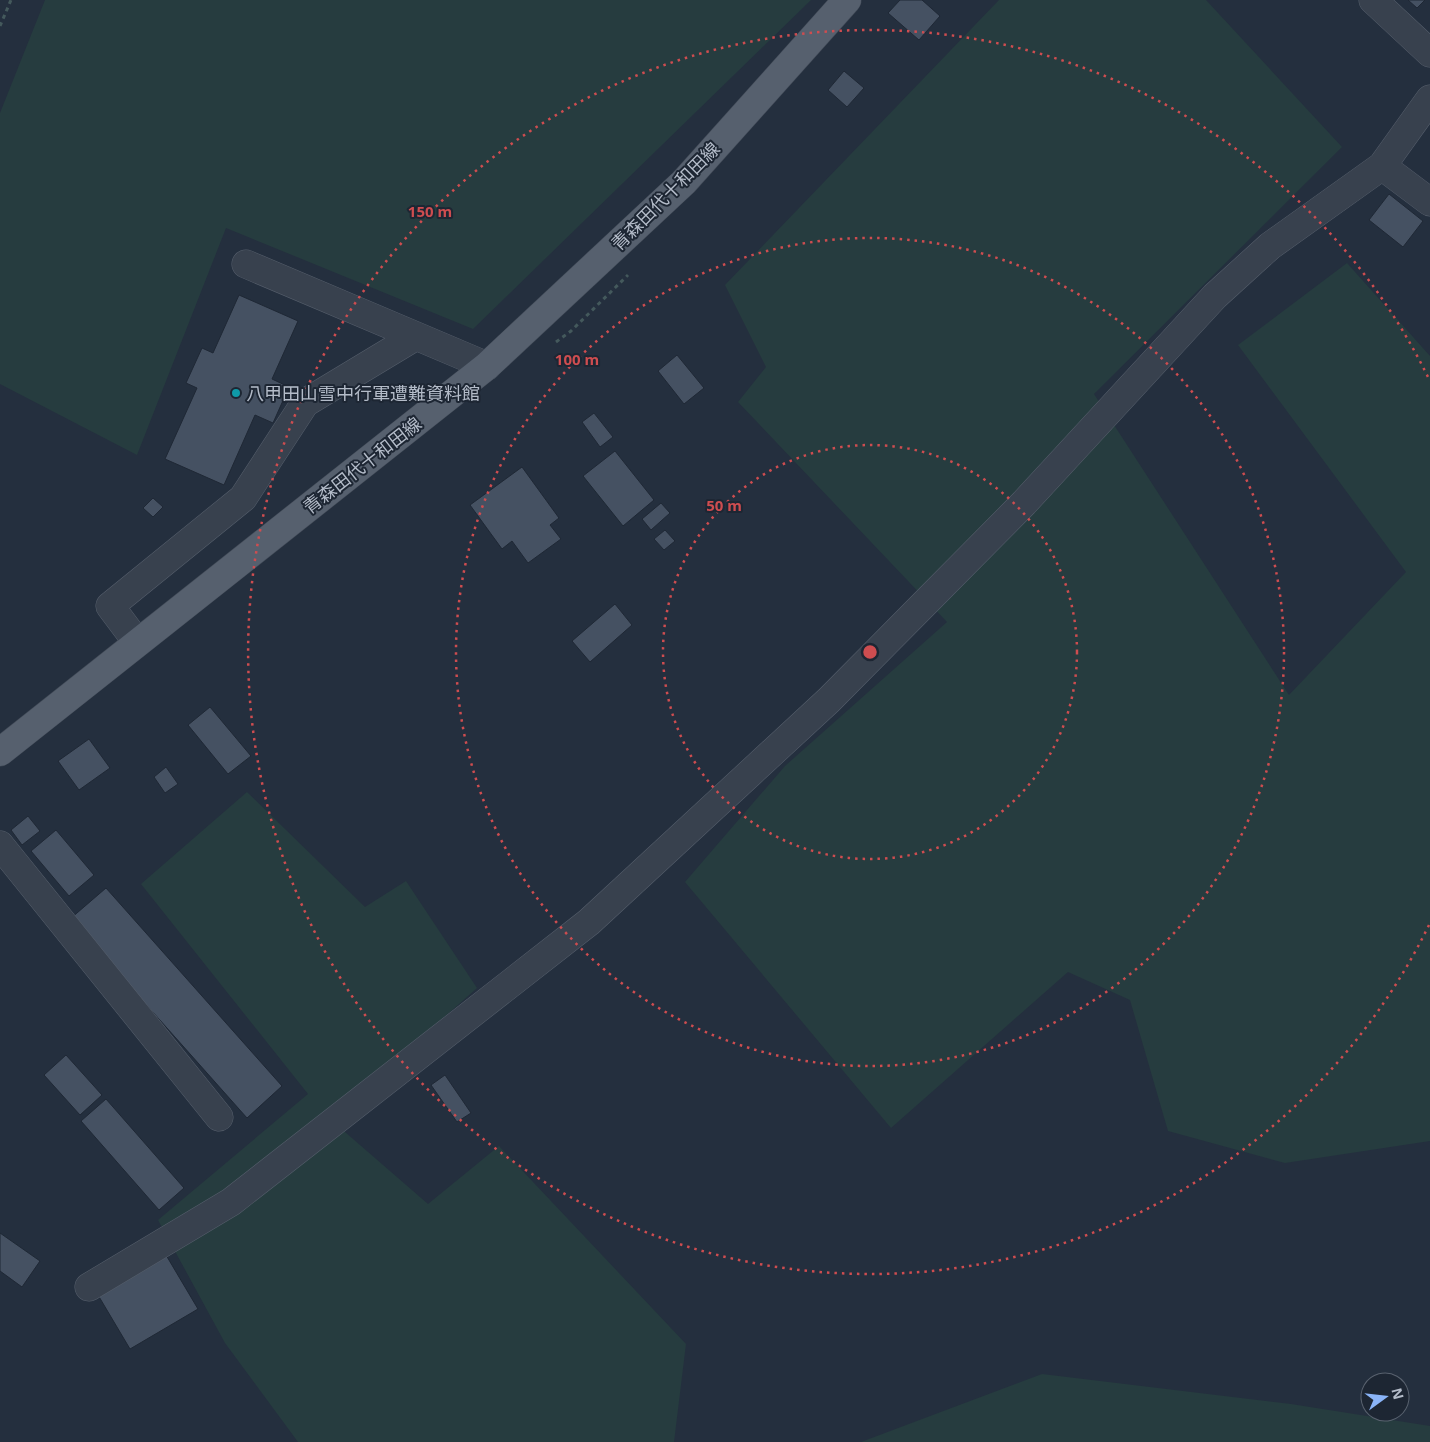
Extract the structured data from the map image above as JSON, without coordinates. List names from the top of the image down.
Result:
{
  "streets": {
    "main road": ["青森田代十和田線"]
  },
  "places": ["八甲田山雪中行軍遭難資料館"],
  "north": "right",
  "rings": ["150 m", "100 m", "50 m"]
}
